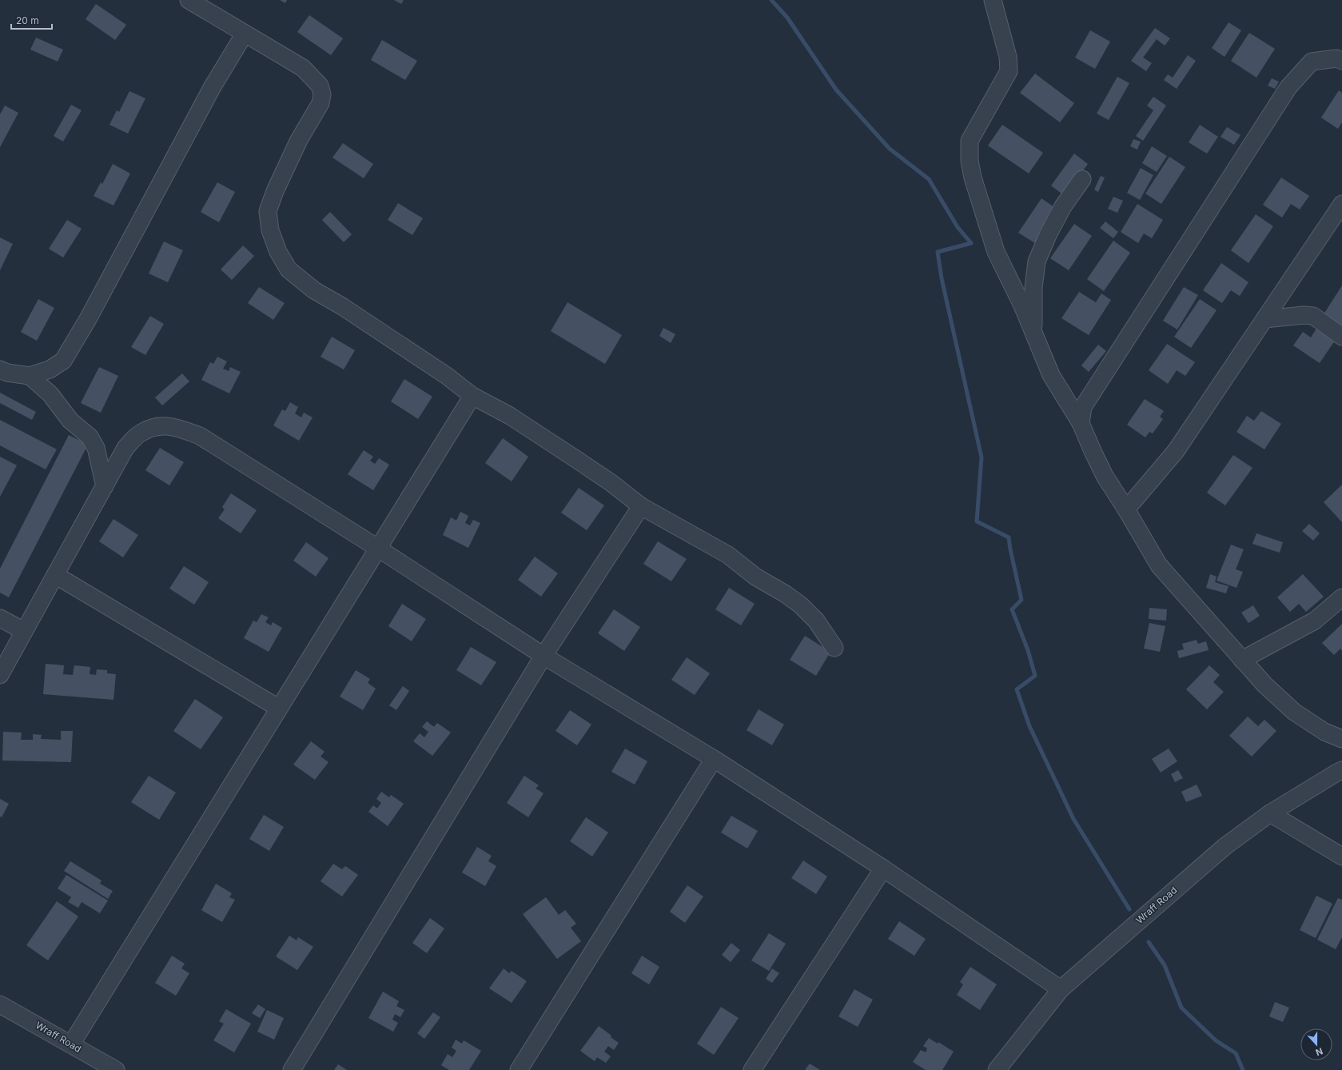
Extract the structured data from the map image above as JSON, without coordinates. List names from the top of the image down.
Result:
{
  "streets": {
    "street": ["Wraff Road"]
  },
  "scale_bar": "20 m",
  "north": "bottom"
}
